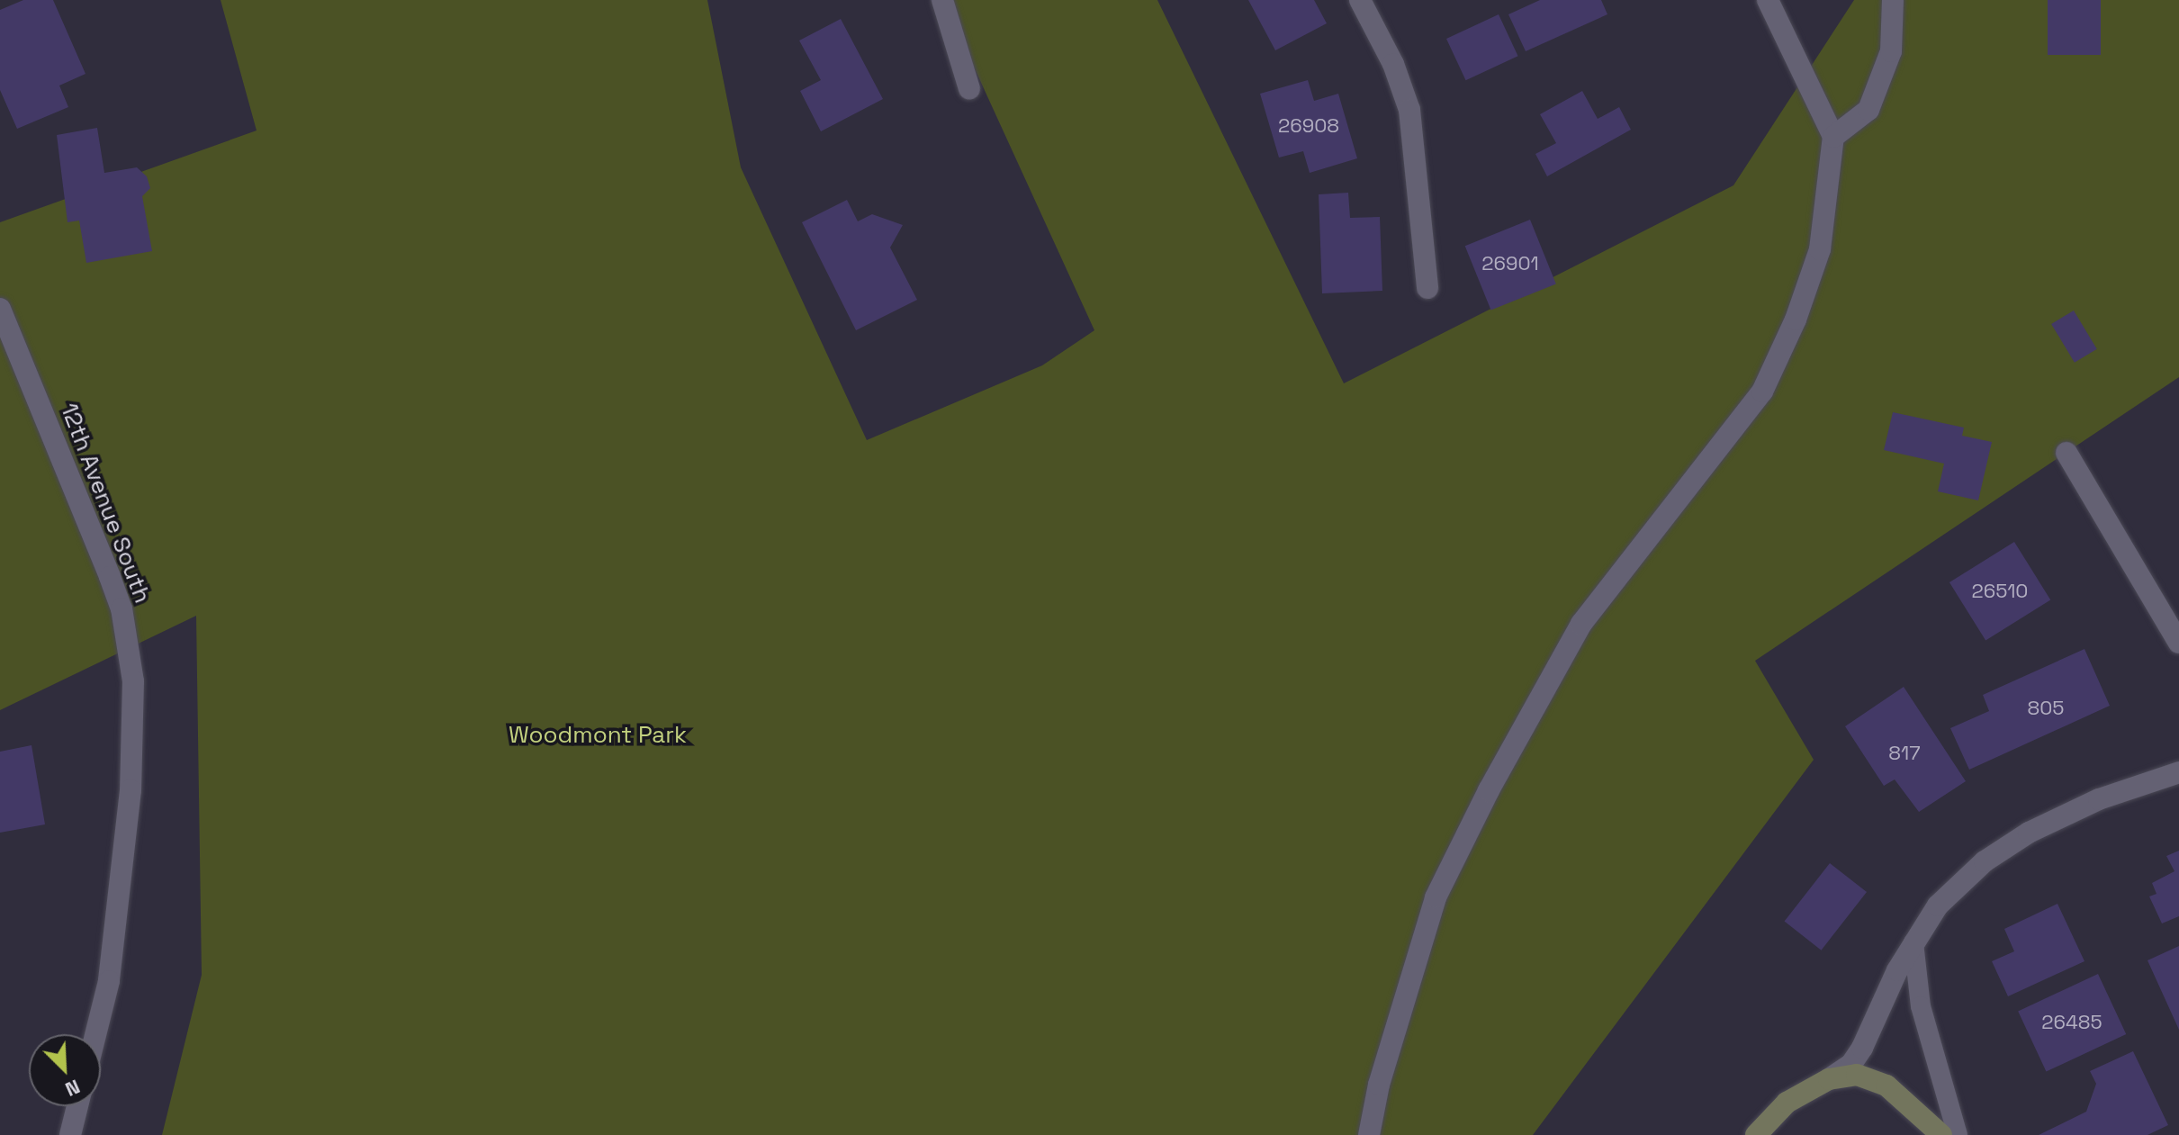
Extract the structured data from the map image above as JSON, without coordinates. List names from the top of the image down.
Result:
{
  "streets": {
    "street": ["12th Avenue South"]
  },
  "parks": ["Woodmont Park"],
  "house_numbers": [
    "26908",
    "26901",
    "26510",
    "805",
    "817",
    "26485"
  ],
  "north": "bottom right"
}
